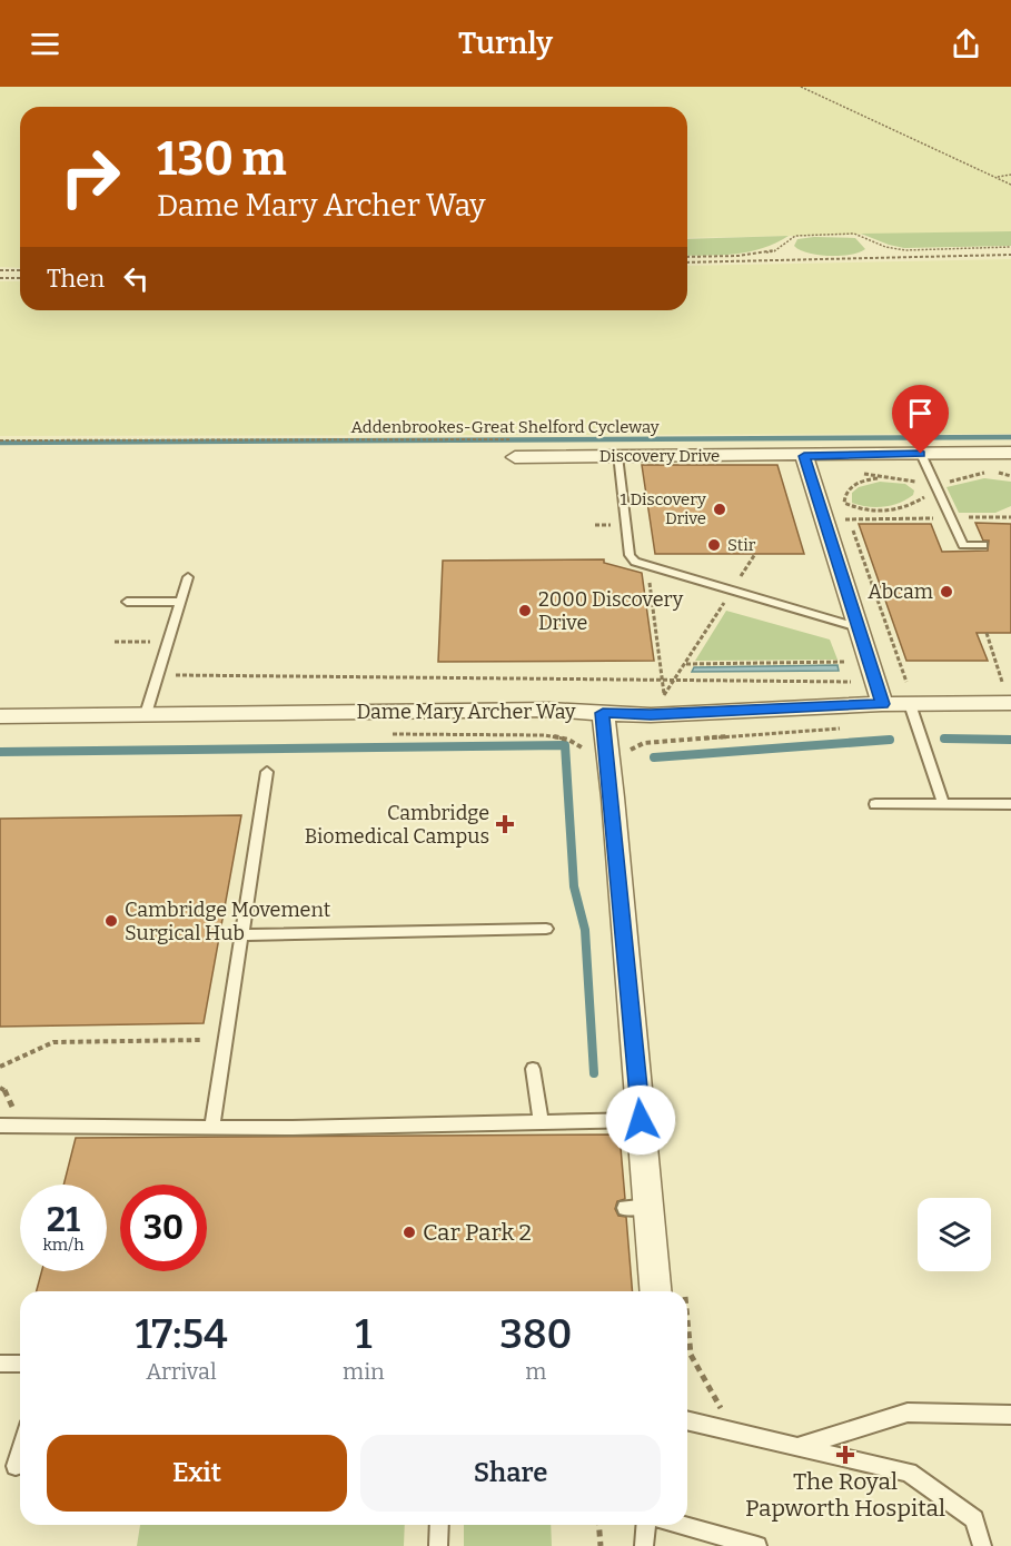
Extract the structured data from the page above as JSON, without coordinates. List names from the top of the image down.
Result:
{
  "streets": {
    "street": ["Discovery Drive", "Dame Mary Archer Way"],
    "path": ["Addenbrookes-Great Shelford Cycleway"]
  },
  "crossings": [
    ["Addenbrookes-Great Shelford Cycleway", "Discovery Drive"]
  ],
  "places": {
    "other": [
      "1 Discovery Drive",
      "Stir",
      "Abcam",
      "2000 Discovery Drive",
      "Cambridge Movement Surgical Hub",
      "Car Park 2"
    ],
    "health": ["Cambridge Biomedical Campus", "The Royal Papworth Hospital"]
  },
  "page": {
    "header": "Turnly",
    "turn": ["130 m", "Dame Mary Archer Way"],
    "then": "Then",
    "speed": "21 km/h",
    "limit": "30",
    "eta": [
      "17:54",
      "Arrival",
      "1",
      "min",
      "380",
      "m"
    ],
    "buttons": ["Exit", "Share"]
  }
}
